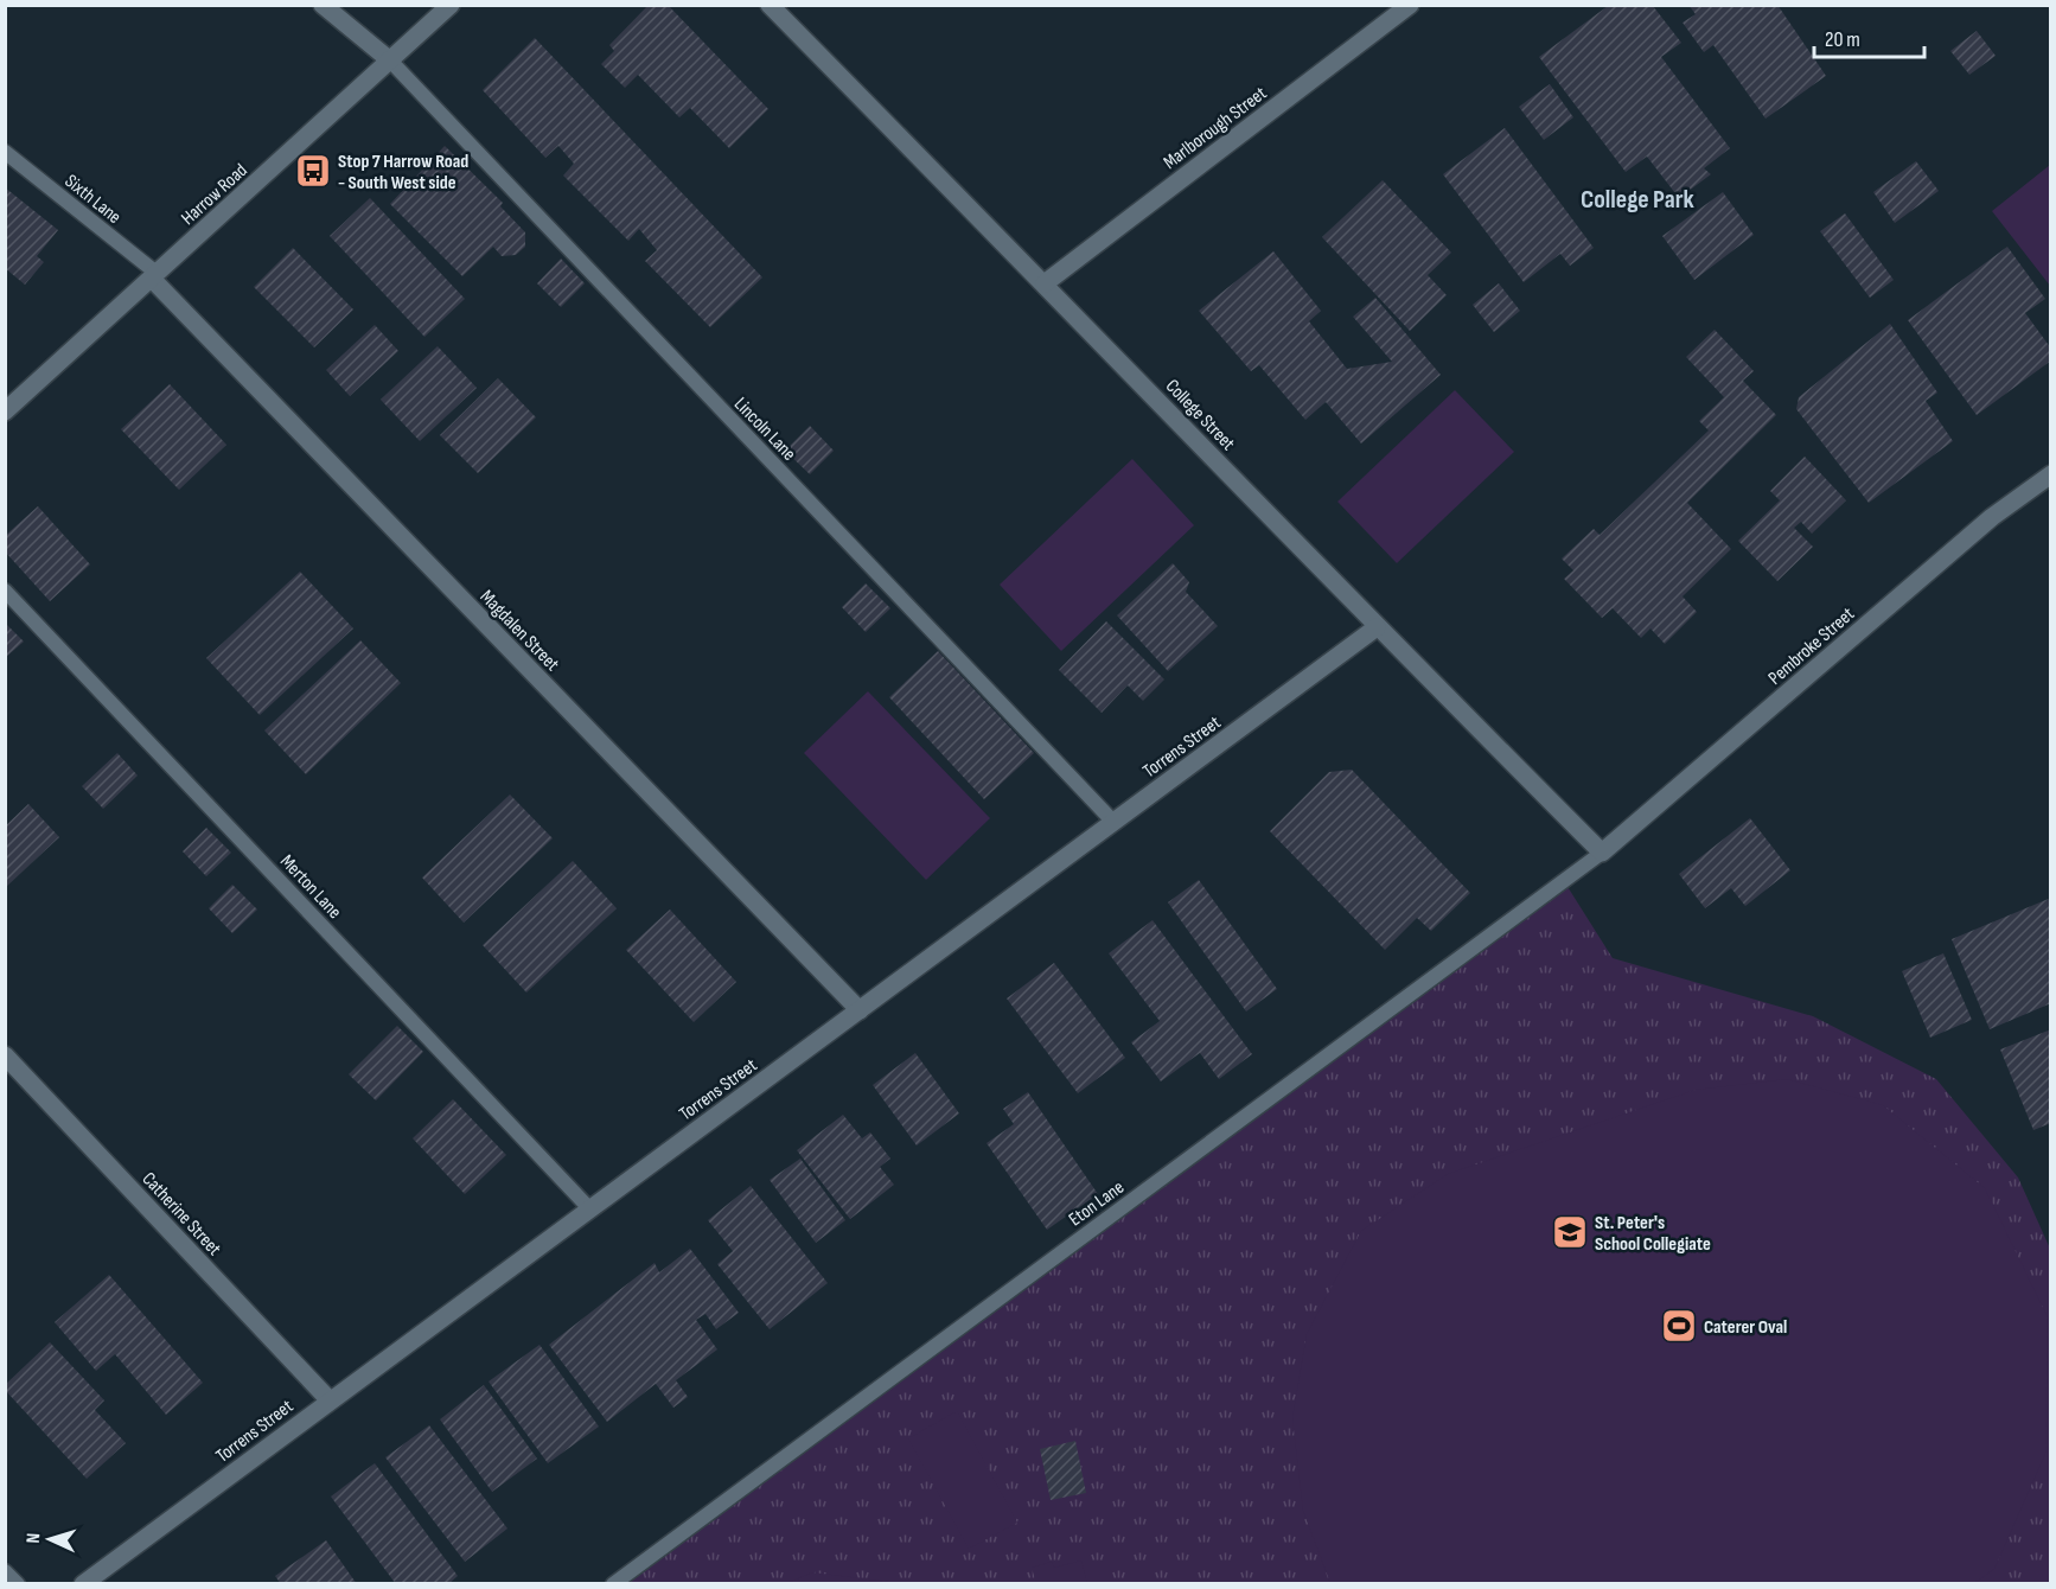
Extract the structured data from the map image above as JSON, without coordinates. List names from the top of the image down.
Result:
{
  "streets": {
    "street": [
      "Marlborough Street",
      "Harrow Road",
      "College Street",
      "Magdalen Street",
      "Pembroke Street",
      "Torrens Street",
      "Catherine Street"
    ],
    "lane": [
      "Sixth Lane",
      "Lincoln Lane",
      "Merton Lane",
      "Eton Lane"
    ]
  },
  "crossings": [
    ["Marlborough Street", "College Street"],
    ["Harrow Road", "Sixth Lane"],
    ["Harrow Road", "Lincoln Lane"],
    ["Harrow Road", "Magdalen Street"],
    ["Sixth Lane", "Magdalen Street"],
    ["College Street", "Pembroke Street"],
    ["College Street", "Torrens Street"],
    ["College Street", "Eton Lane"],
    ["Lincoln Lane", "Torrens Street"],
    ["Magdalen Street", "Torrens Street"],
    ["Pembroke Street", "Eton Lane"],
    ["Torrens Street", "Merton Lane"],
    ["Torrens Street", "Catherine Street"]
  ],
  "districts": ["College Park"],
  "places": {
    "bus stop": ["Stop 7 Harrow Road - South West side"],
    "school or university": ["St. Peter's School Collegiate"],
    "sports": ["Caterer Oval"]
  },
  "scale_bar": "20 m",
  "north": "left"
}
